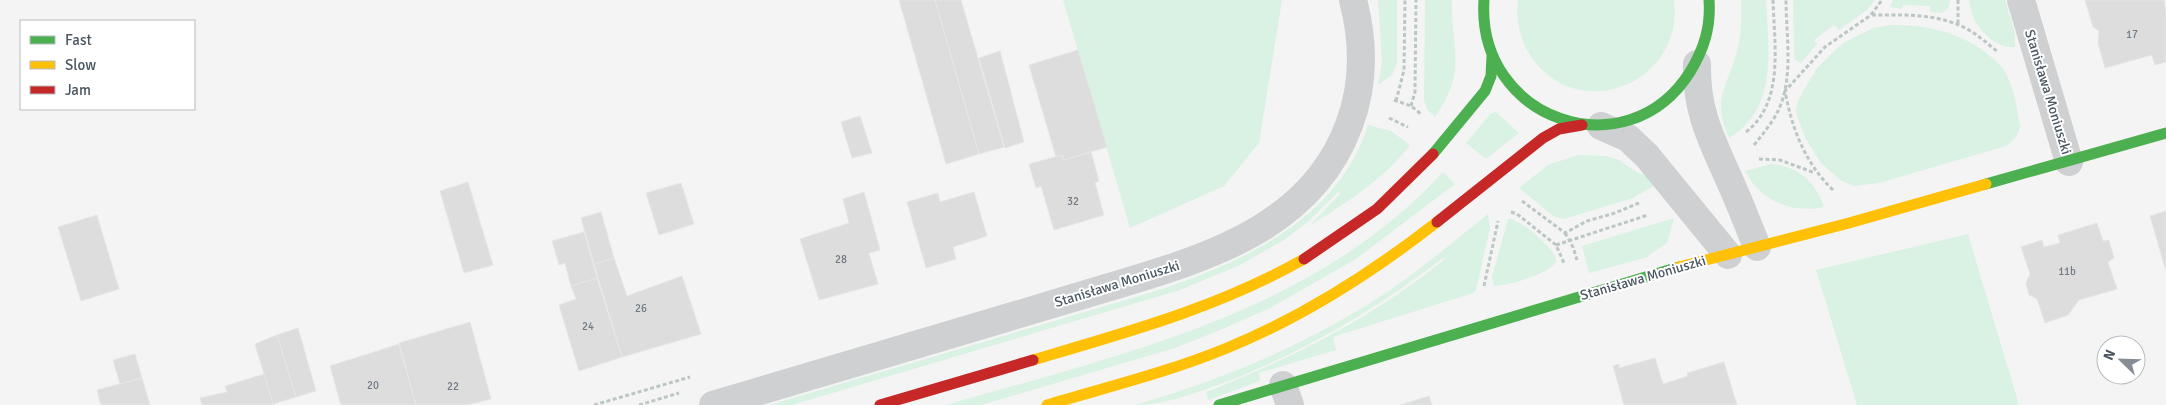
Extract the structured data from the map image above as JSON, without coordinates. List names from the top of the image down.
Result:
{
  "streets": {
    "main road": ["Stanisława Moniuszki"]
  },
  "house_numbers": [
    "17",
    "32",
    "28",
    "11b",
    "26",
    "24",
    "20",
    "22"
  ],
  "legend": ["Fast", "Slow", "Jam"],
  "north": "top left"
}
